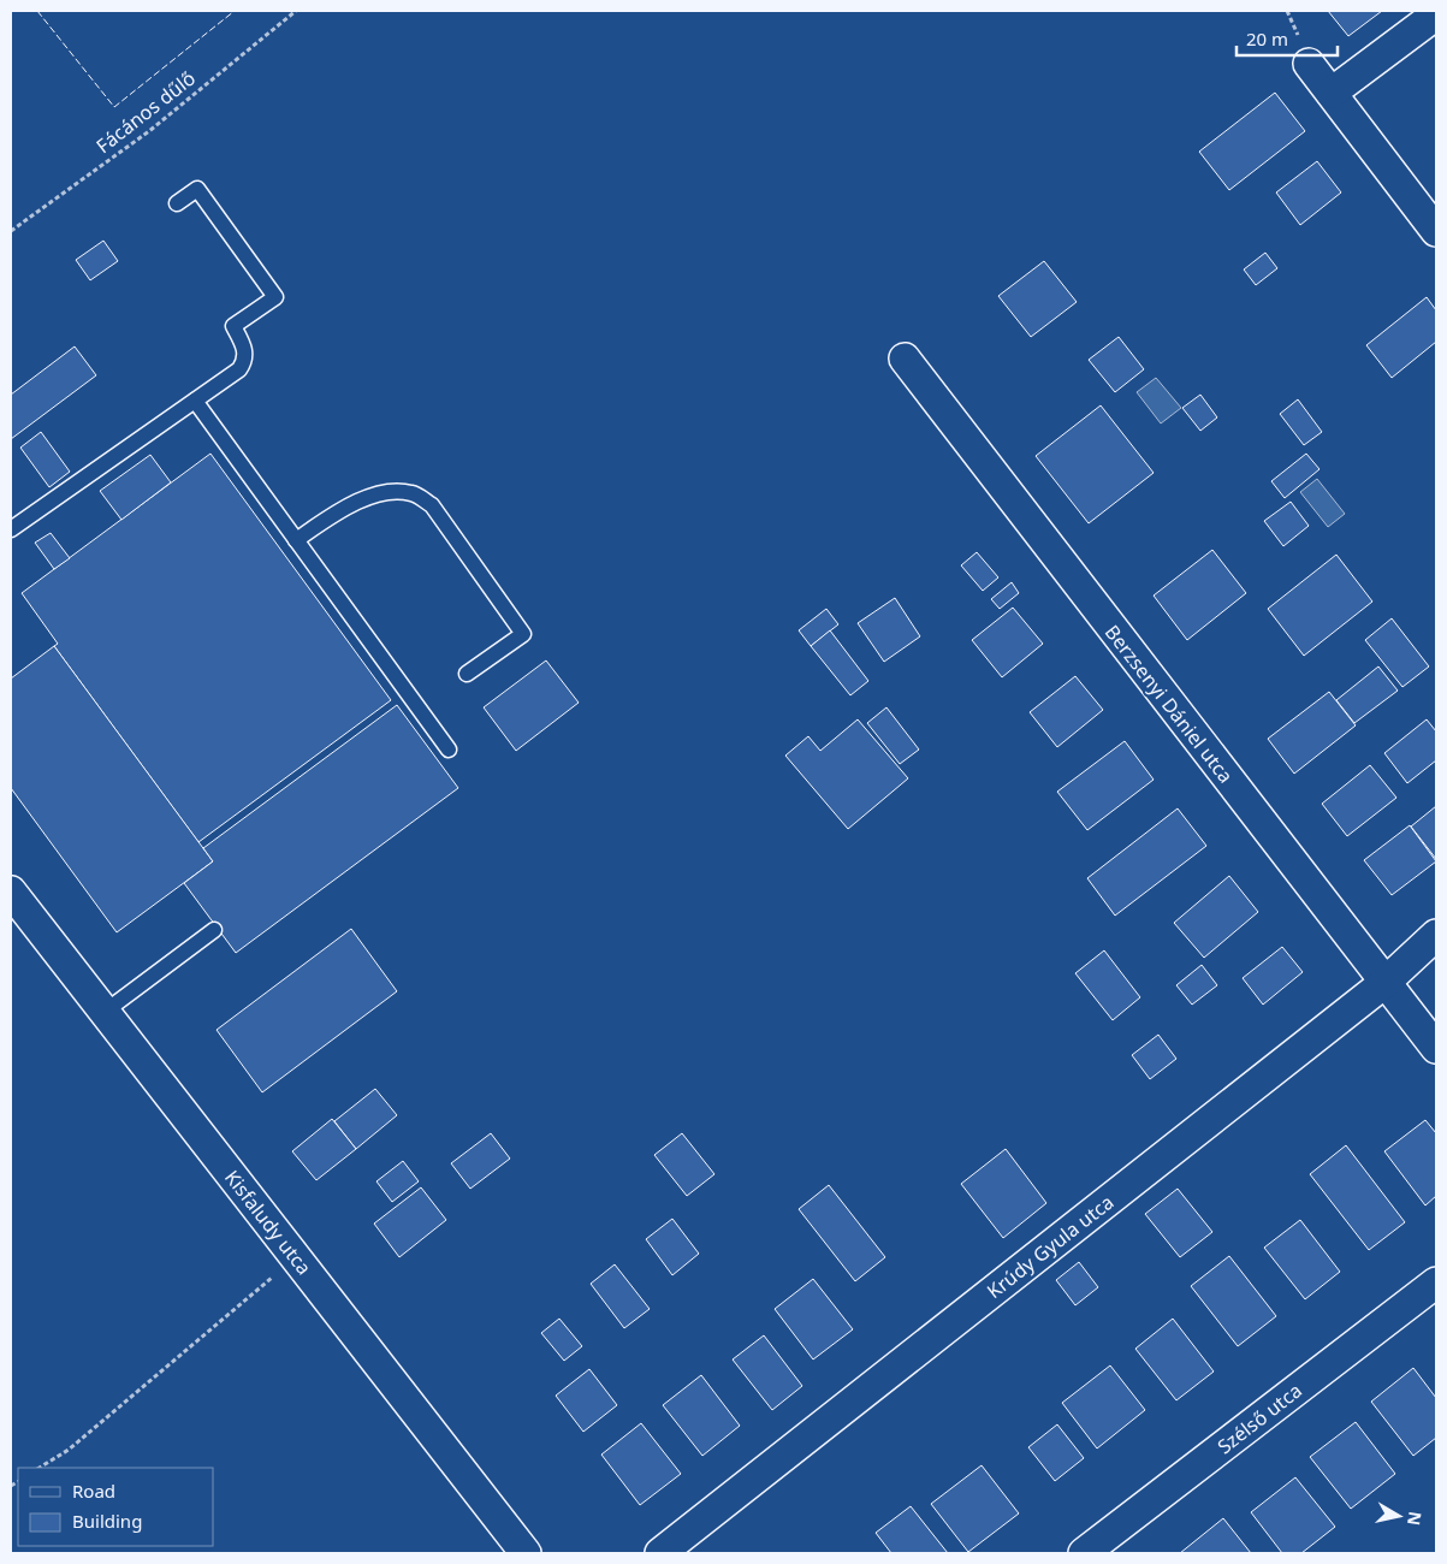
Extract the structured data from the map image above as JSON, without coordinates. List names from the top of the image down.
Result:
{
  "streets": {
    "street": [
      "Berzsenyi Dániel utca",
      "Kisfaludy utca",
      "Krúdy Gyula utca",
      "Szélső utca"
    ],
    "path": ["Fácános dűlő"]
  },
  "crossings": [
    ["Berzsenyi Dániel utca", "Krúdy Gyula utca"]
  ],
  "legend": ["Road", "Building"],
  "scale_bar": "20 m",
  "north": "right"
}
